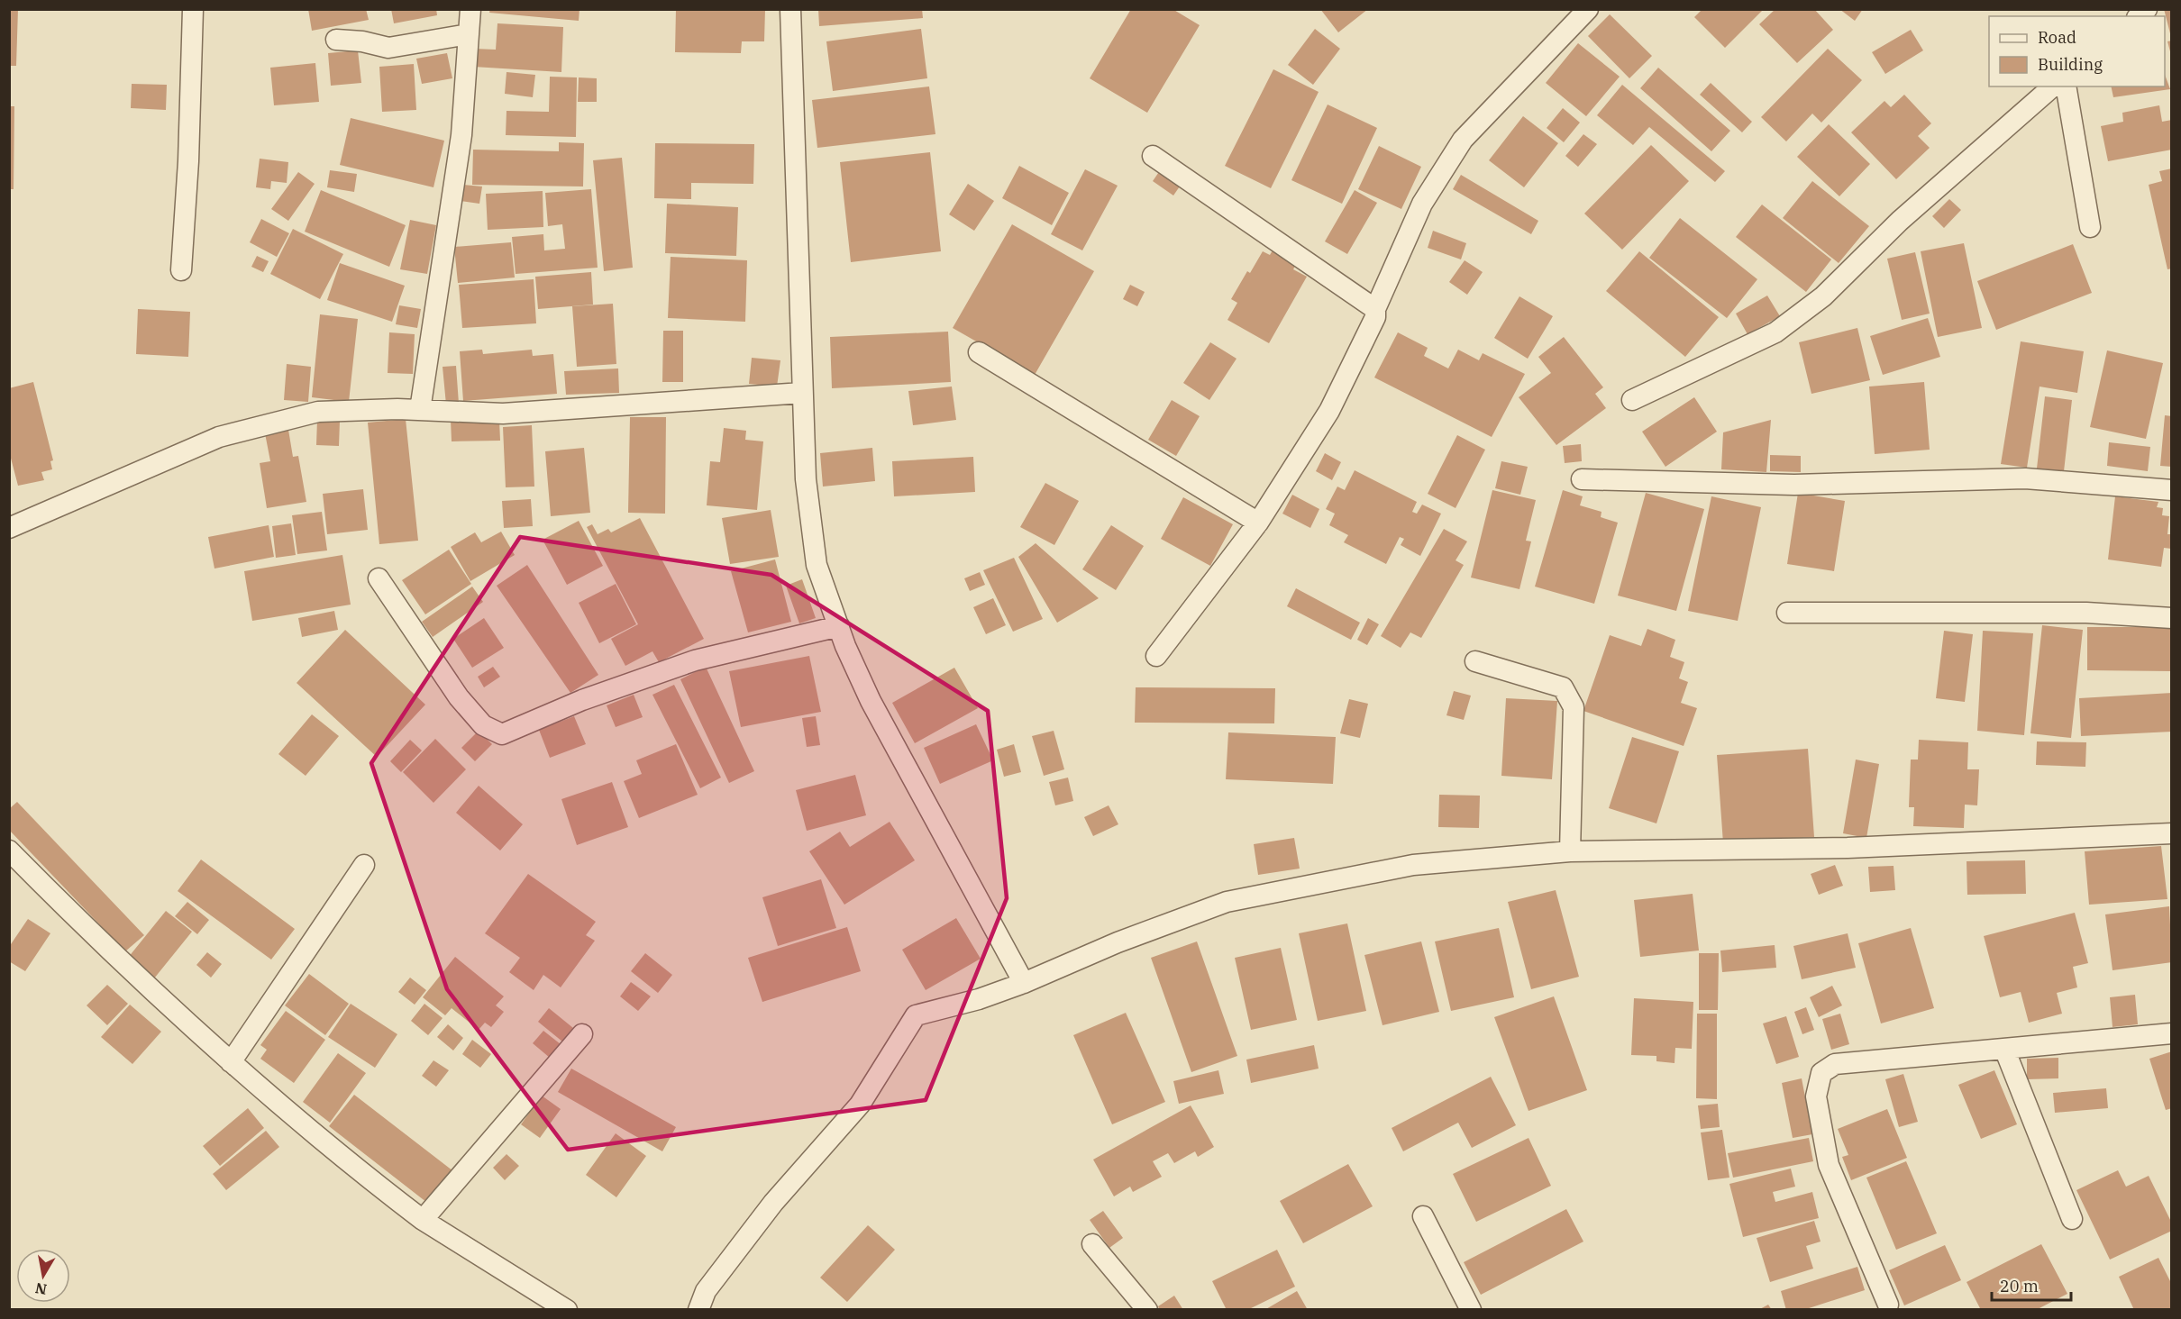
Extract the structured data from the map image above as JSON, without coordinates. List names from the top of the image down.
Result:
{
  "legend": ["Road", "Building"],
  "scale_bar": "20 m",
  "north": "bottom"
}
